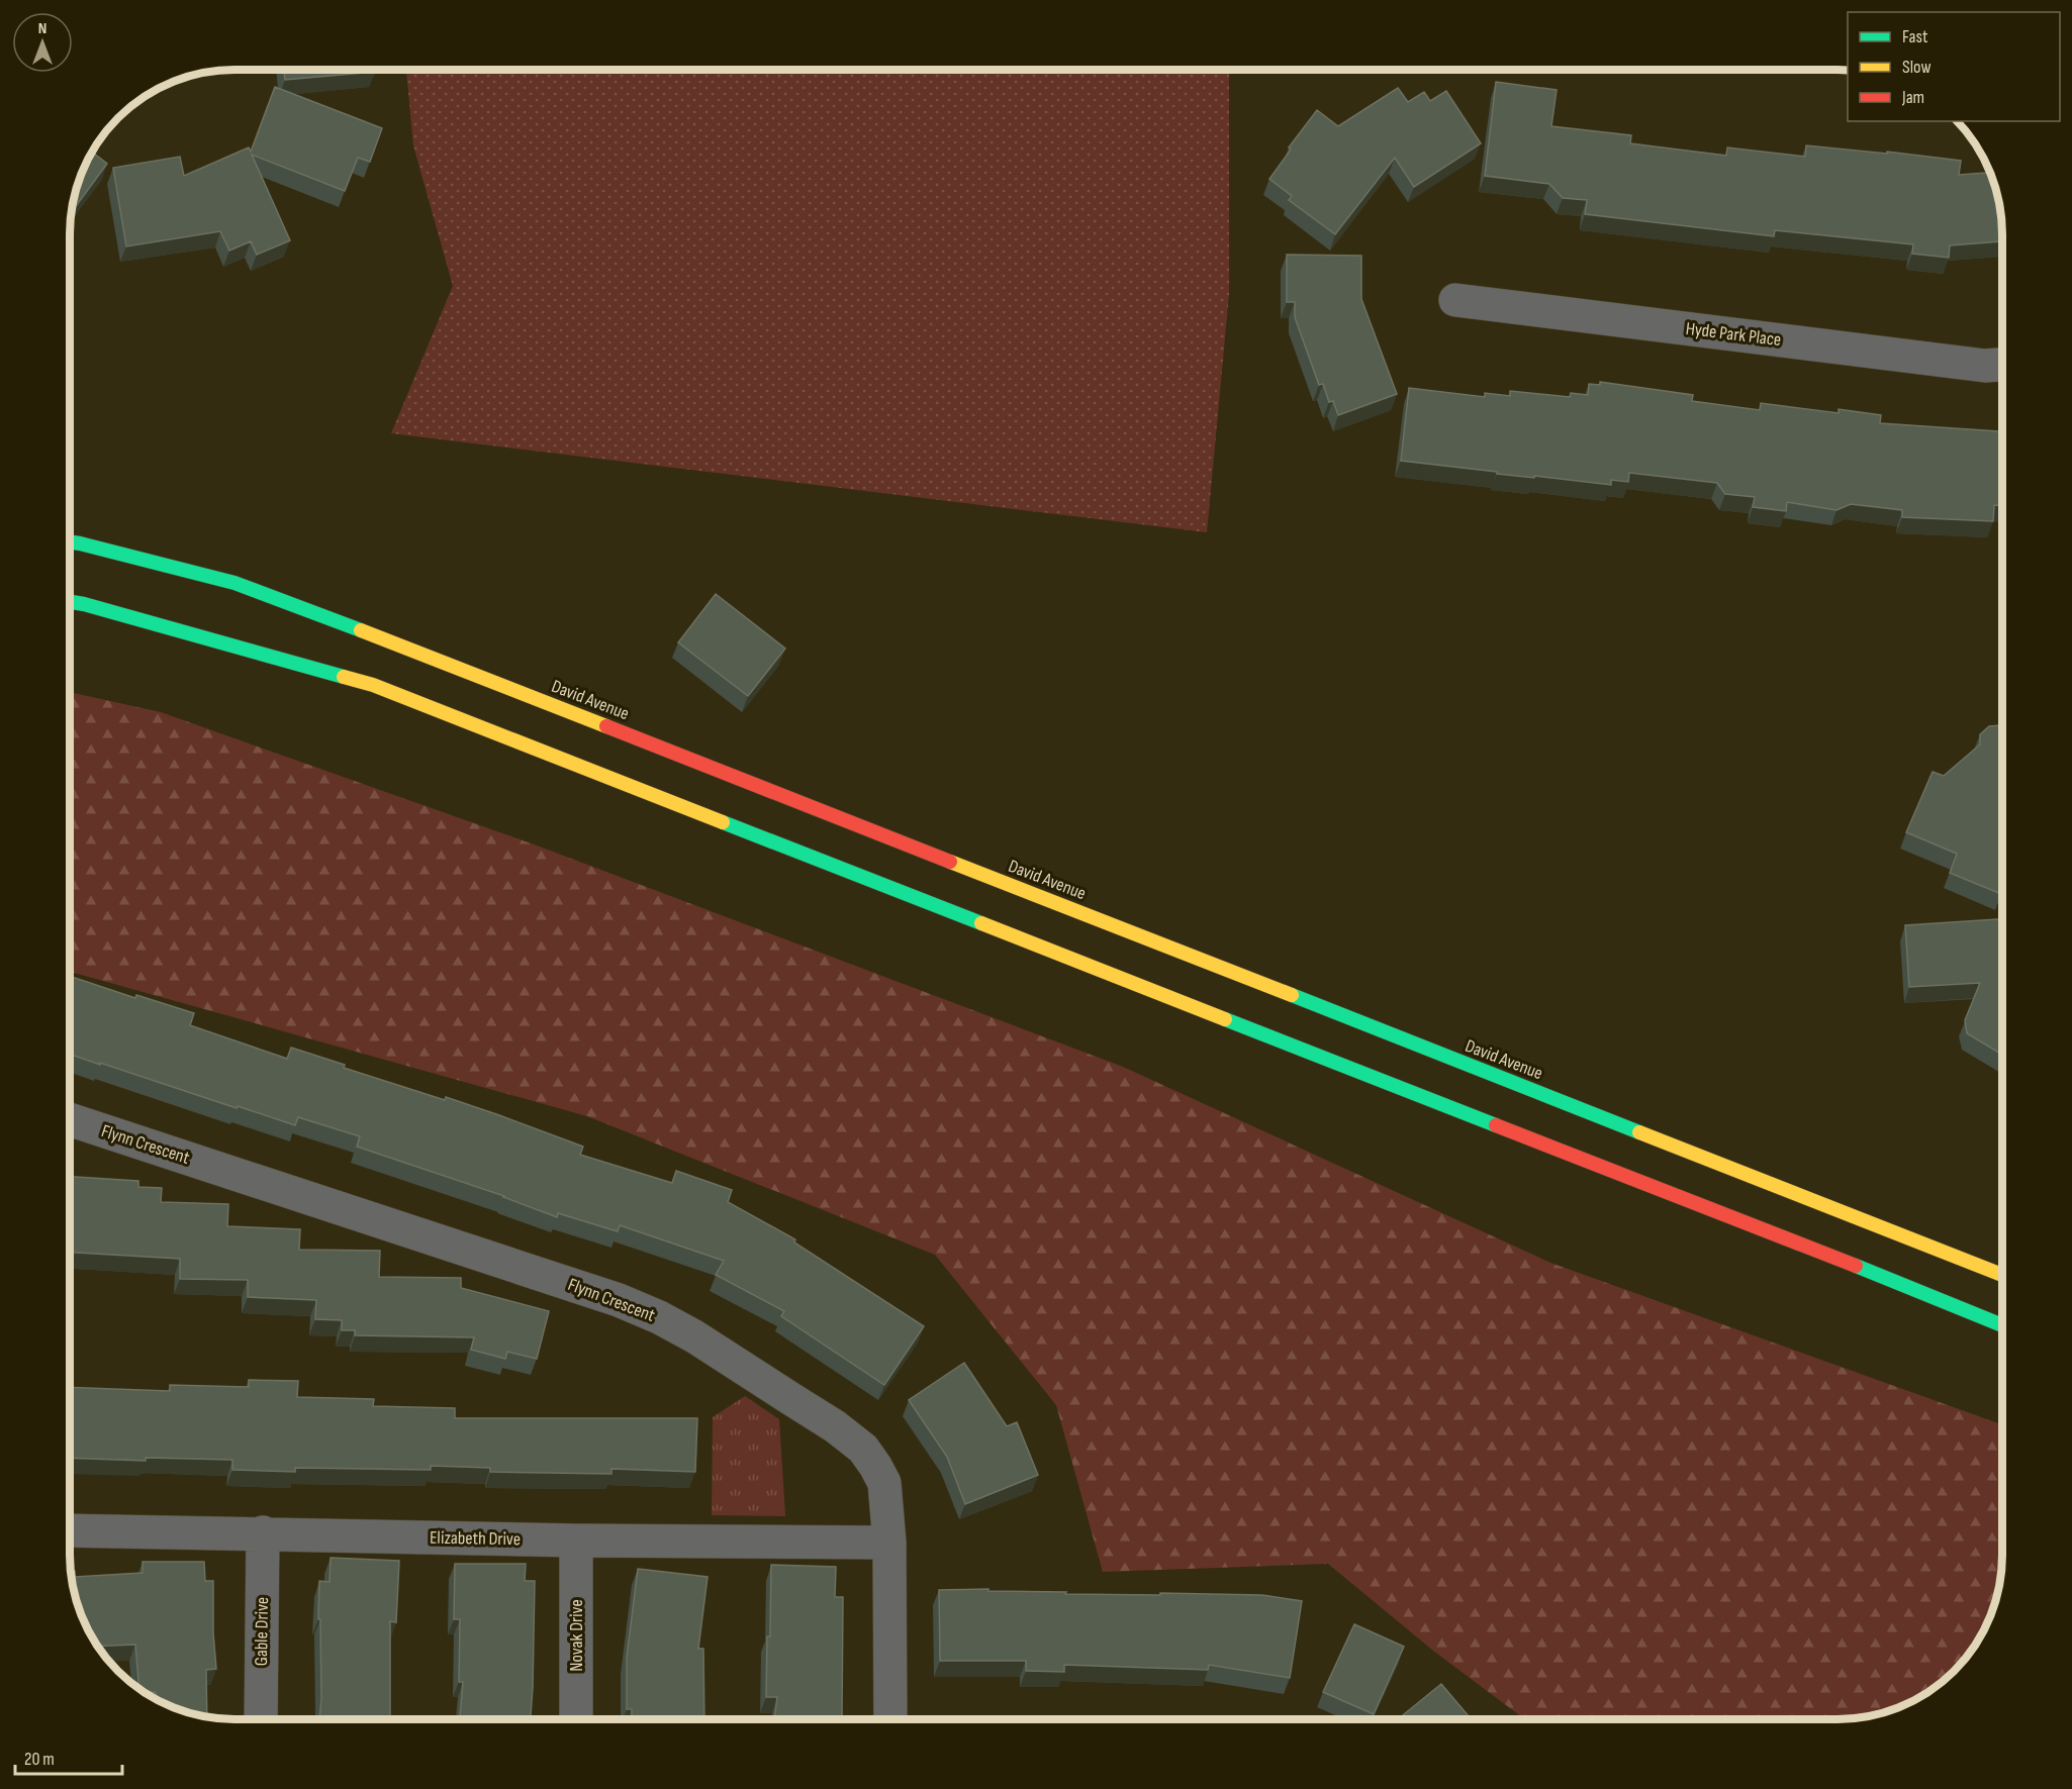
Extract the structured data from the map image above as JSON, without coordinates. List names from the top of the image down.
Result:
{
  "streets": {
    "main road": ["David Avenue"],
    "street": [
      "Hyde Park Place",
      "Flynn Crescent",
      "Elizabeth Drive",
      "Gable Drive",
      "Novak Drive"
    ]
  },
  "crossings": [
    ["Flynn Crescent", "Elizabeth Drive"],
    ["Elizabeth Drive", "Gable Drive"],
    ["Elizabeth Drive", "Novak Drive"]
  ],
  "legend": ["Fast", "Slow", "Jam"],
  "scale_bar": "20 m",
  "north": "top"
}
